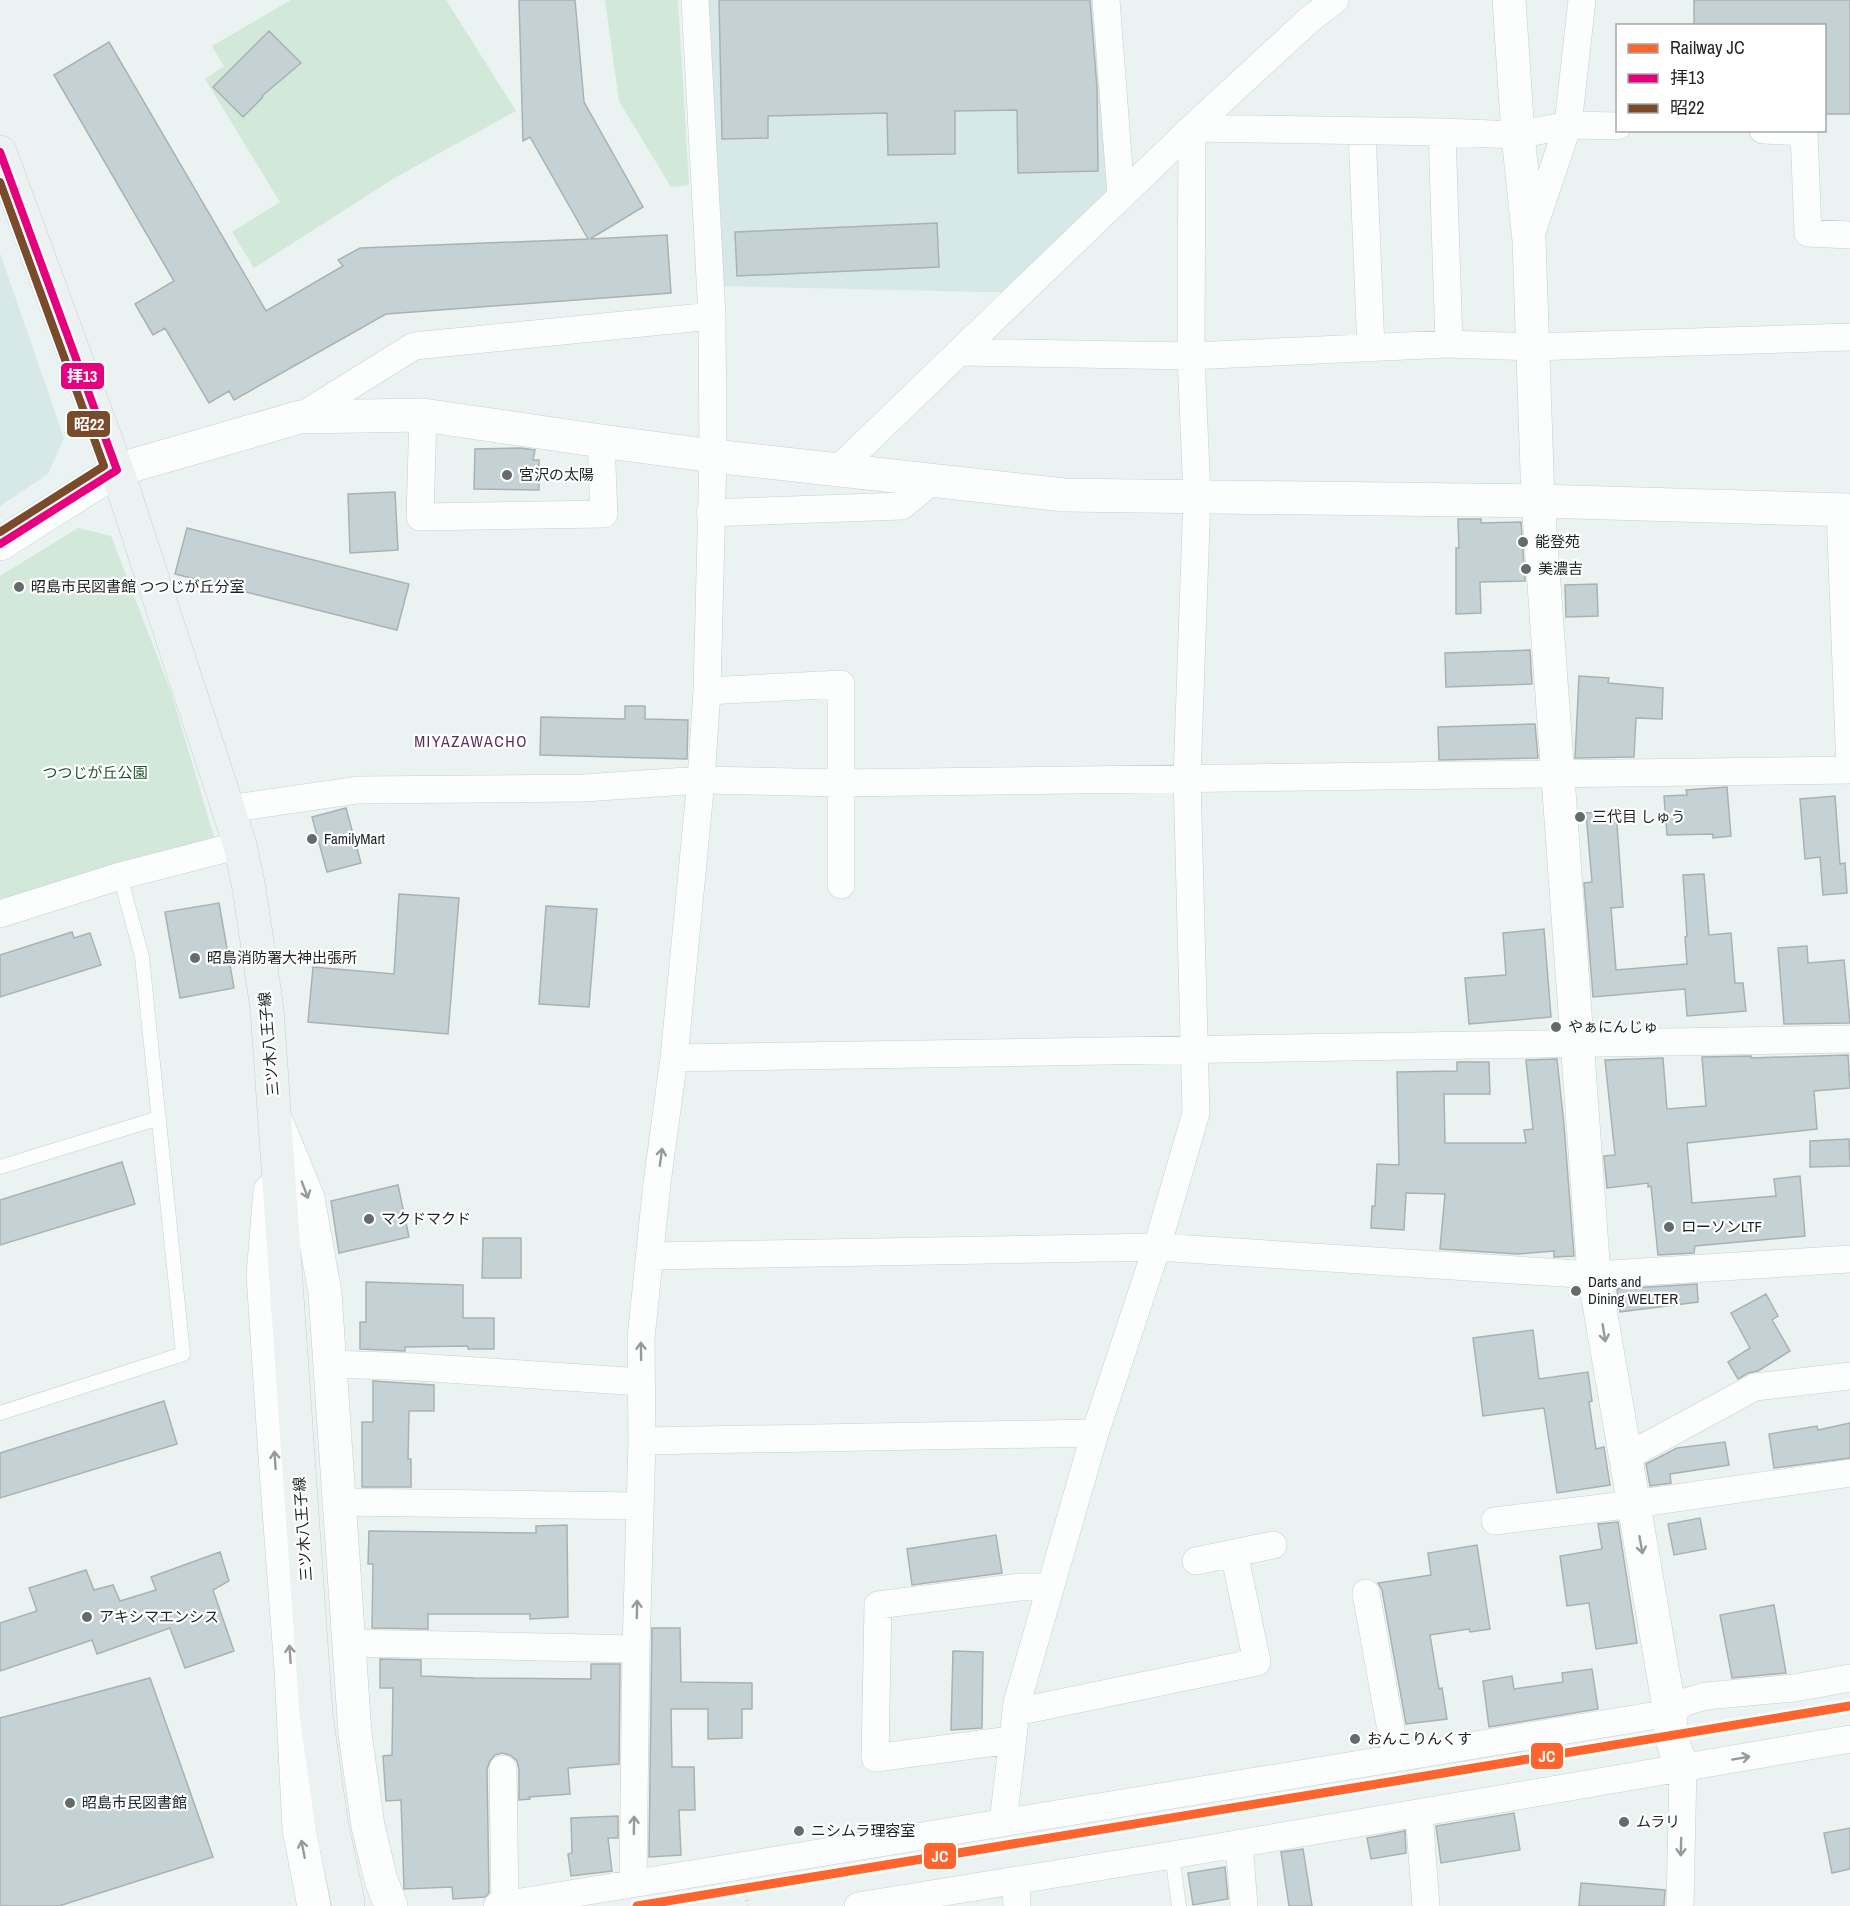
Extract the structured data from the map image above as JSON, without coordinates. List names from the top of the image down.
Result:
{
  "streets": {
    "main road": ["三ツ木八王子線"]
  },
  "districts": ["MIYAZAWACHO"],
  "parks": ["つつじが丘公園"],
  "places": [
    "宮沢の太陽",
    "能登苑",
    "美濃吉",
    "昭島市民図書館 つつじが丘分室",
    "三代目 しゅう",
    "FamilyMart",
    "昭島消防署大神出張所",
    "やぁにんじゅ",
    "マクドマクド",
    "ローソンLTF",
    "Darts and Dining WELTER",
    "アキシマエンシス",
    "おんこりんくす",
    "昭島市民図書館",
    "ムラリ",
    "ニシムラ理容室"
  ],
  "lines": ["transit line 拝13", "transit line 昭22", "rail line JC"],
  "legend": ["Railway JC", "拝13", "昭22"]
}
